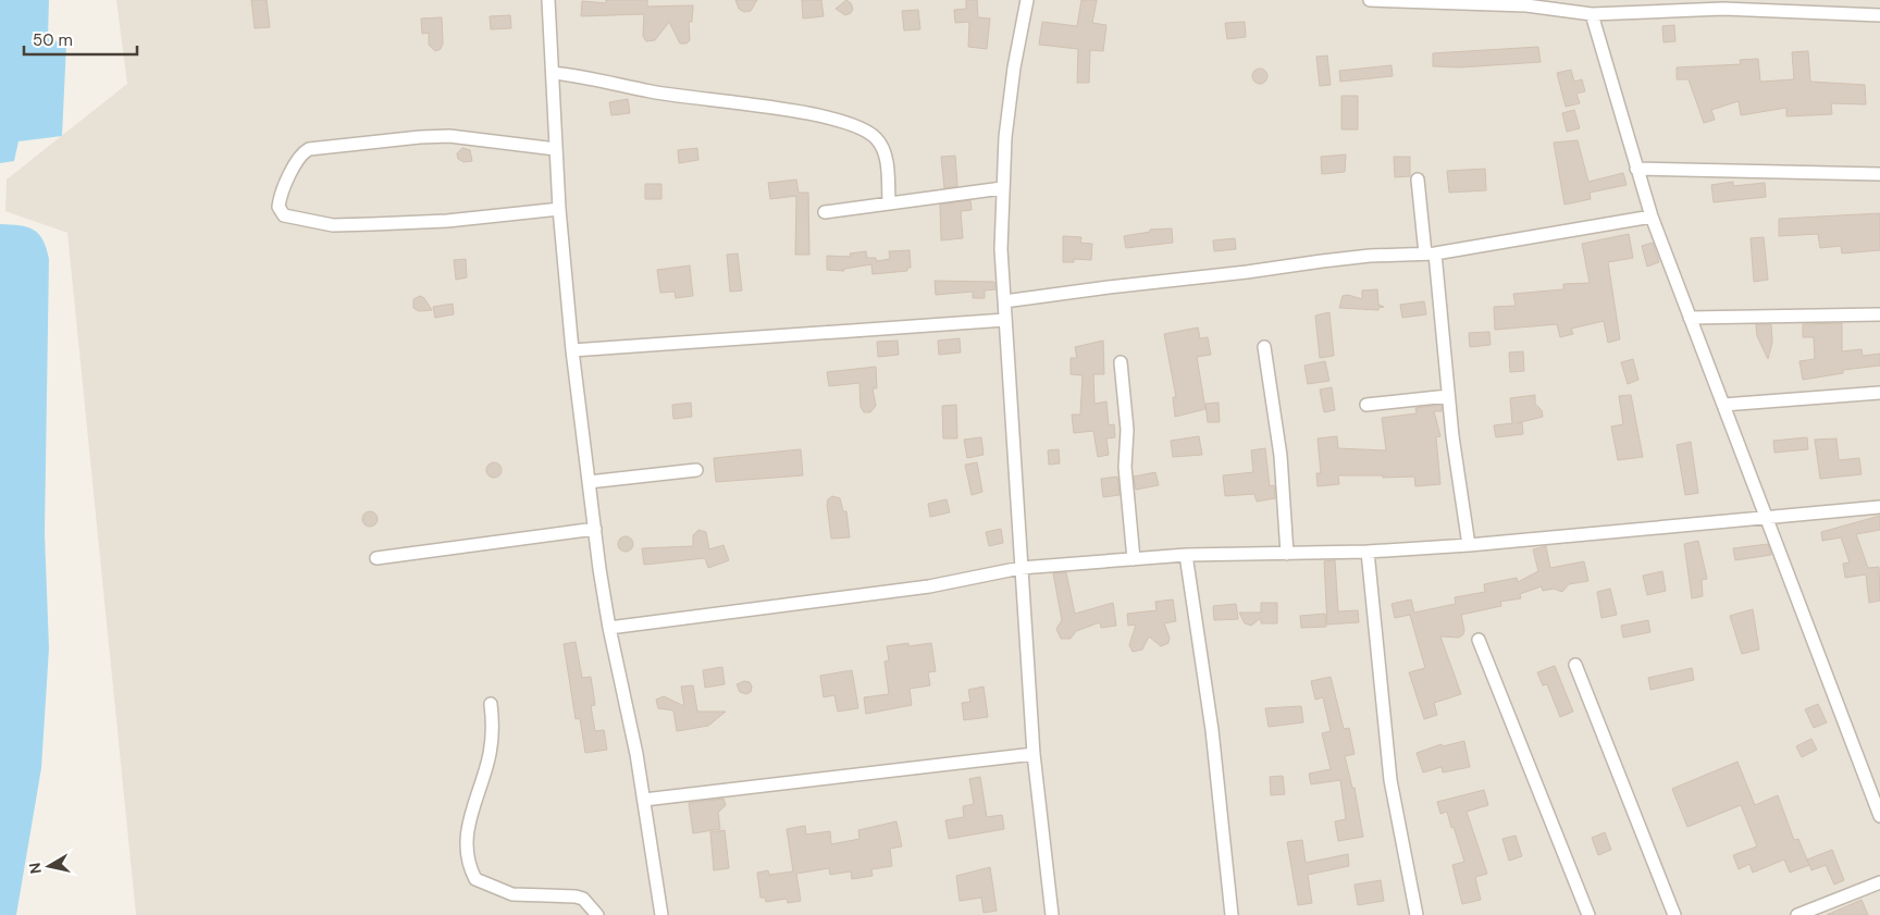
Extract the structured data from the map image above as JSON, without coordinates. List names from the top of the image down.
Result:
{
  "scale_bar": "50 m",
  "north": "left"
}
